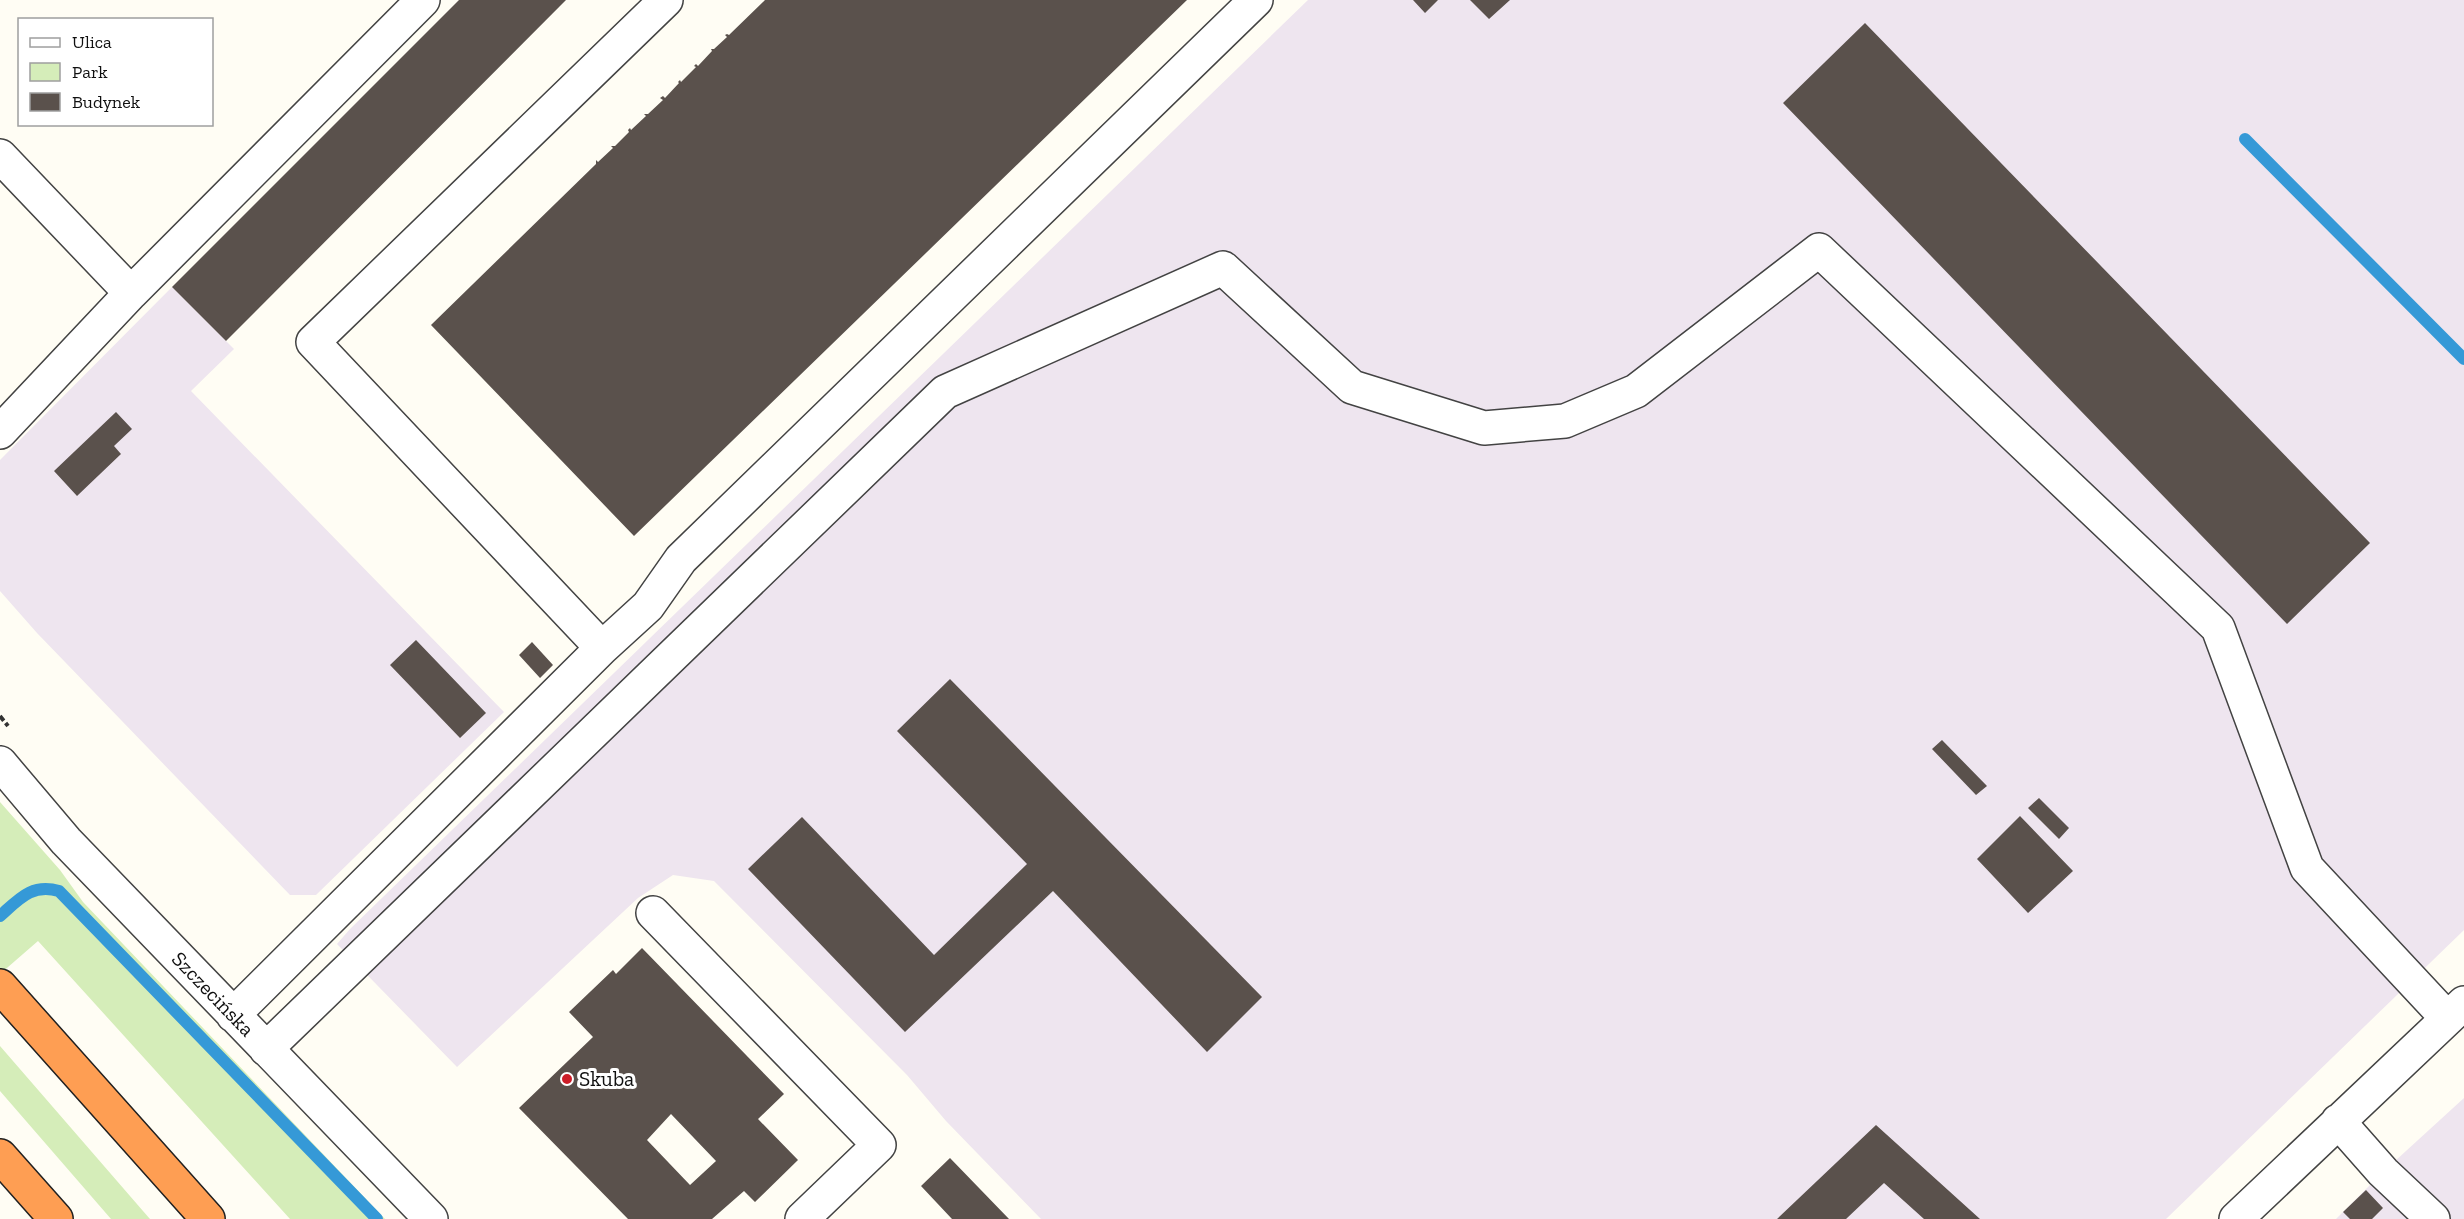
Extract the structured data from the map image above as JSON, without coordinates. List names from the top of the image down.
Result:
{
  "streets": {
    "street": ["Szczecińska"]
  },
  "places": ["Skuba"],
  "legend": ["Ulica", "Park", "Budynek"]
}
